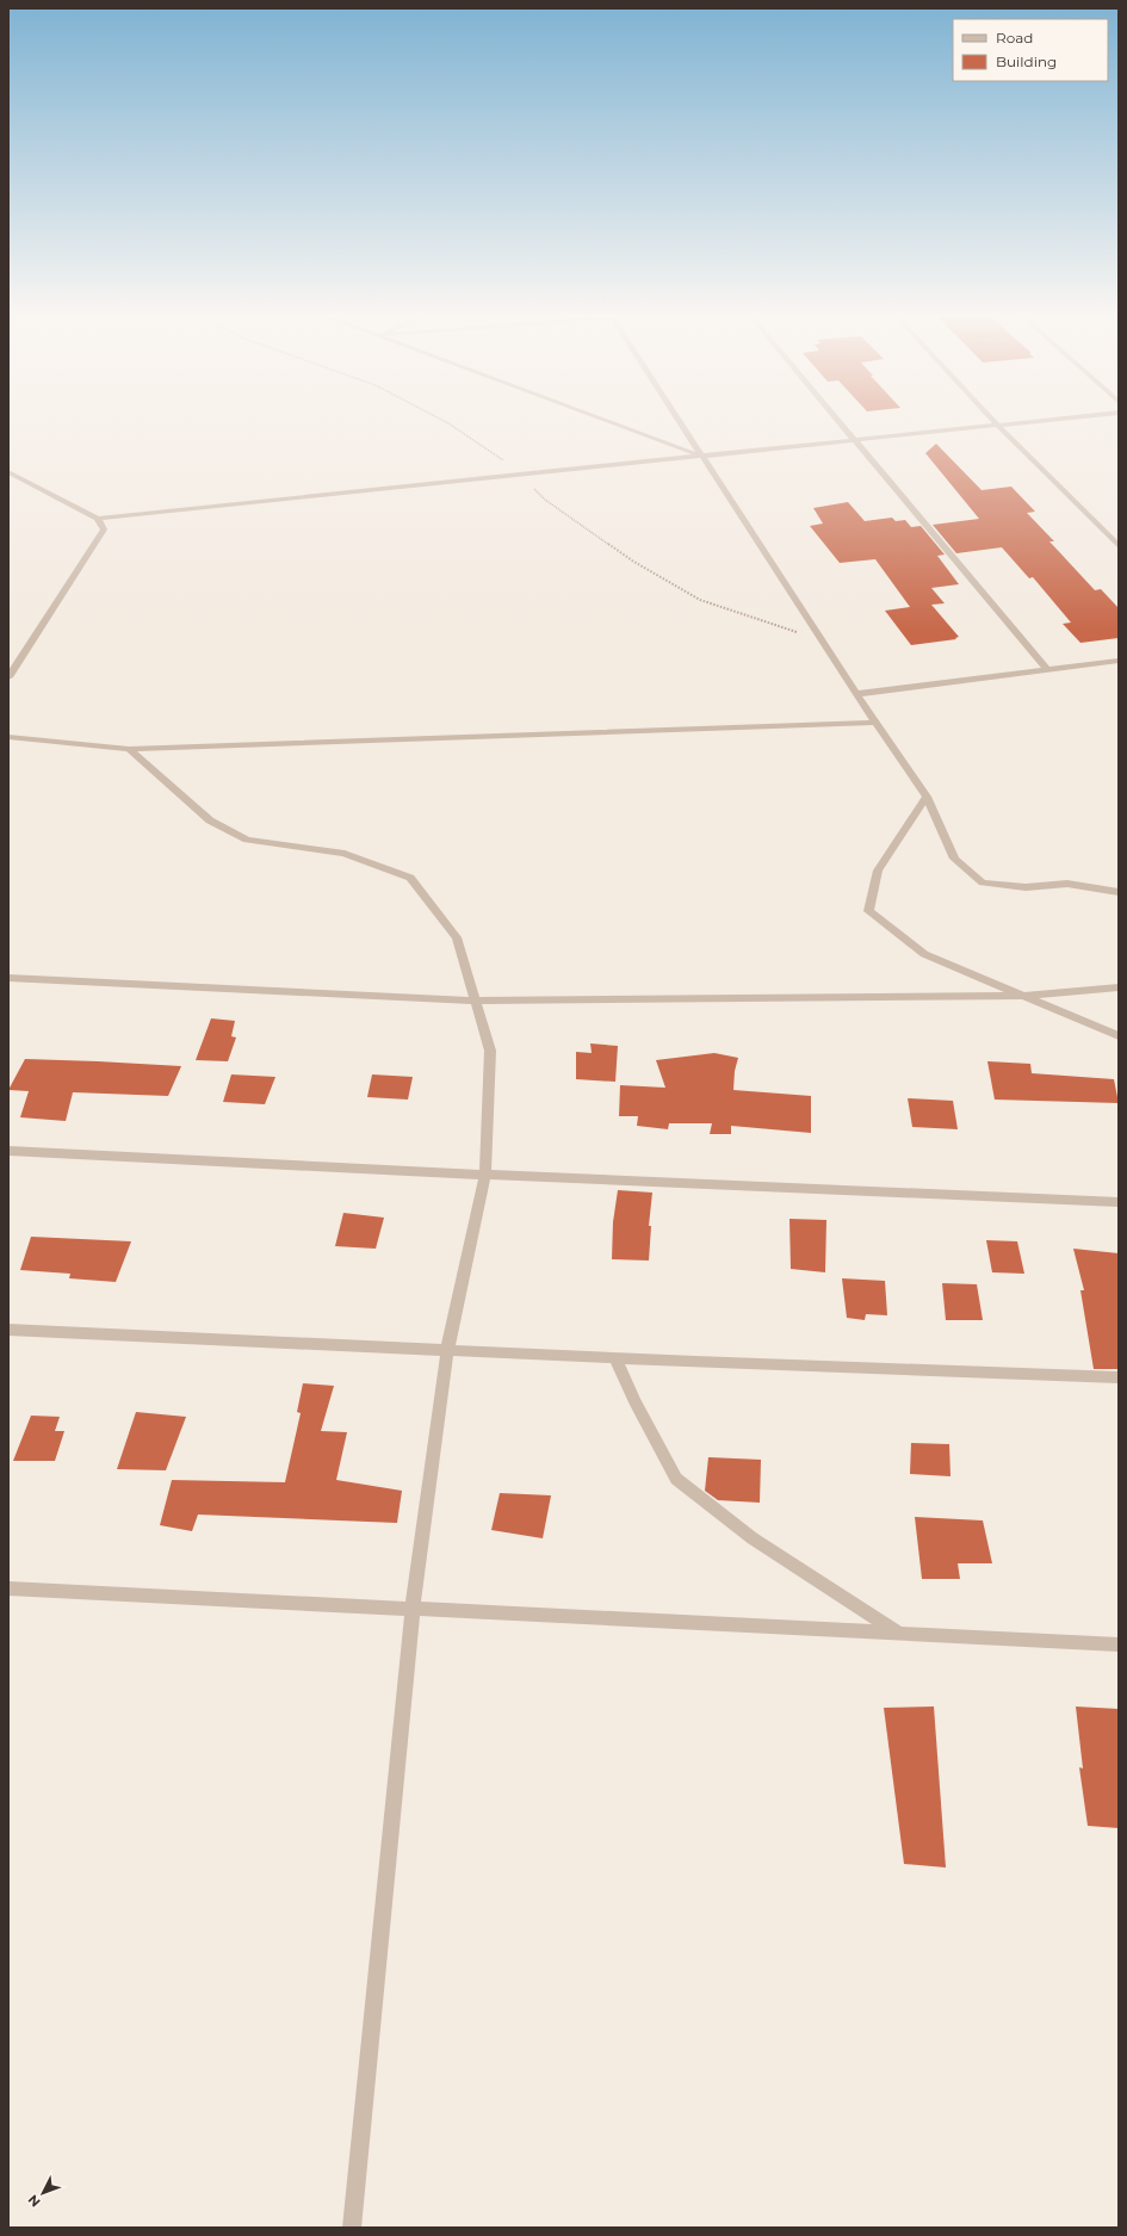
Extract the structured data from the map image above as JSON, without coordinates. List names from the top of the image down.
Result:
{
  "legend": ["Road", "Building"],
  "north": "bottom left"
}
